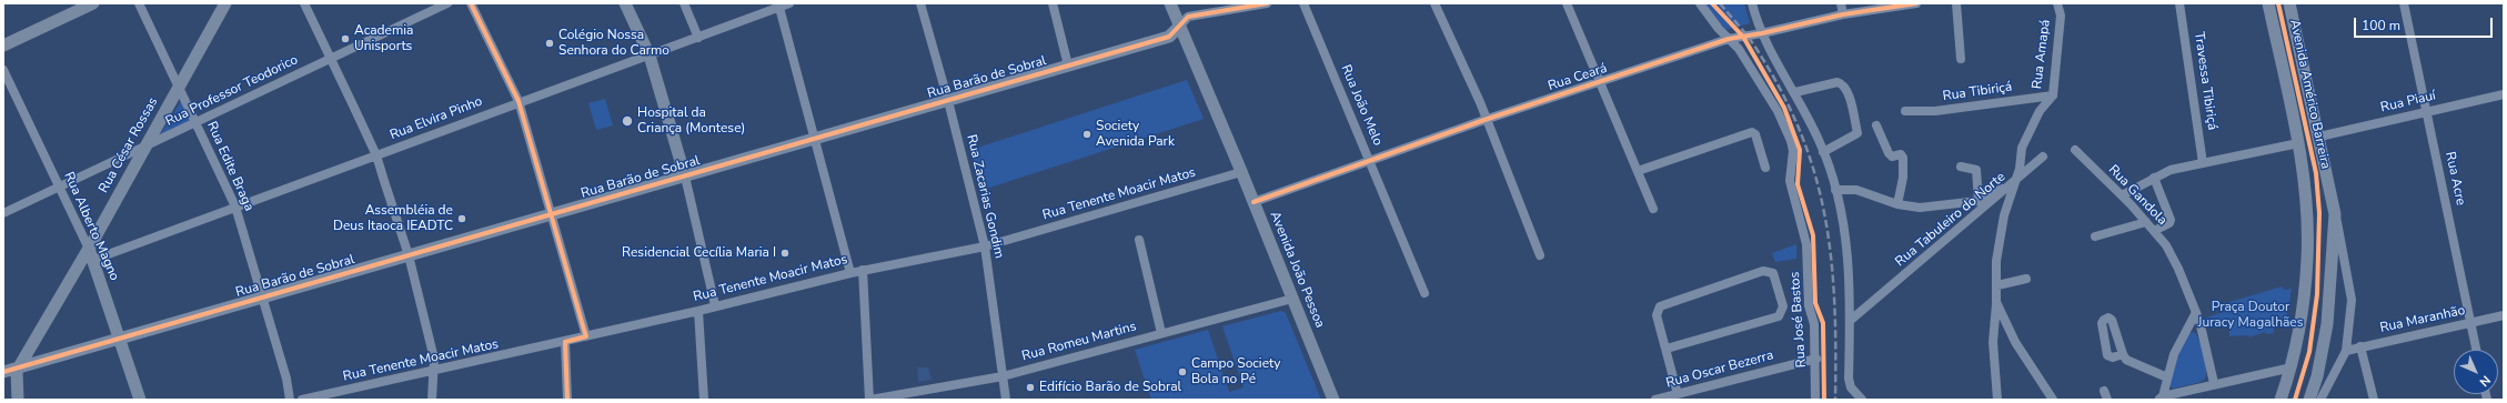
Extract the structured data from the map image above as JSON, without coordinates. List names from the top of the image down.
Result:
{
  "streets": {
    "main road": [
      "Rua Barão de Sobral",
      "Avenida Américo Barreira",
      "Rua César Rossas",
      "Rua Alberto Magno",
      "Avenida João Pessoa"
    ],
    "street": [
      "Rua Amapá",
      "Rua Ceará",
      "Travessa Tibiriçá",
      "Rua Professor Teodorico",
      "Rua Tibiriçá",
      "Rua Piauí",
      "Rua João Melo",
      "Rua Elvira Pinho",
      "Rua Edite Braga",
      "Rua Acre",
      "Rua Tenente Moacir Matos",
      "Rua Gandola",
      "Rua Zacarias Gondim",
      "Rua Tabuleiro do Norte",
      "Rua José Bastos",
      "Rua Maranhão",
      "Rua Romeu Martins",
      "Rua Oscar Bezerra"
    ]
  },
  "crossings": [
    ["Rua Amapá", "Rua Tibiriçá"],
    ["Rua Amapá", "Rua Tabuleiro do Norte"],
    ["Rua Barão de Sobral", "Rua César Rossas"],
    ["Rua Barão de Sobral", "Rua Edite Braga"],
    ["Rua Barão de Sobral", "Rua Zacarias Gondim"],
    ["Rua Barão de Sobral", "Rua Alberto Magno"],
    ["Rua Barão de Sobral", "Avenida João Pessoa"],
    ["Rua Ceará", "Rua João Melo"],
    ["Rua Ceará", "Avenida João Pessoa"],
    ["Rua Ceará", "Rua José Bastos"],
    ["Rua Professor Teodorico", "Rua César Rossas"],
    ["Rua Professor Teodorico", "Rua Edite Braga"],
    ["Rua Professor Teodorico", "Rua Alberto Magno"],
    ["Avenida Américo Barreira", "Rua Piauí"],
    ["Avenida Américo Barreira", "Rua Maranhão"],
    ["Rua Piauí", "Rua Acre"],
    ["Rua Elvira Pinho", "Rua César Rossas"],
    ["Rua Elvira Pinho", "Rua Edite Braga"],
    ["Rua Elvira Pinho", "Rua Alberto Magno"],
    ["Rua César Rossas", "Rua Edite Braga"],
    ["Rua César Rossas", "Rua Alberto Magno"],
    ["Rua Acre", "Rua Maranhão"],
    ["Rua Tenente Moacir Matos", "Rua Zacarias Gondim"],
    ["Rua Tenente Moacir Matos", "Avenida João Pessoa"],
    ["Rua Zacarias Gondim", "Rua Romeu Martins"],
    ["Avenida João Pessoa", "Rua Romeu Martins"],
    ["Rua José Bastos", "Rua Oscar Bezerra"]
  ],
  "parks": ["Praça Doutor Juracy Magalhães"],
  "places": [
    "Academia Unisports",
    "Colégio Nossa Senhora do Carmo",
    "Hospital da Criança (Montese)",
    "Society Avenida Park",
    "Assembléia de Deus Itaoca IEADTC",
    "Residencial Cecília Maria I",
    "Campo Society Bola no Pé",
    "Edifício Barão de Sobral"
  ],
  "scale_bar": "100 m",
  "north": "bottom right"
}
